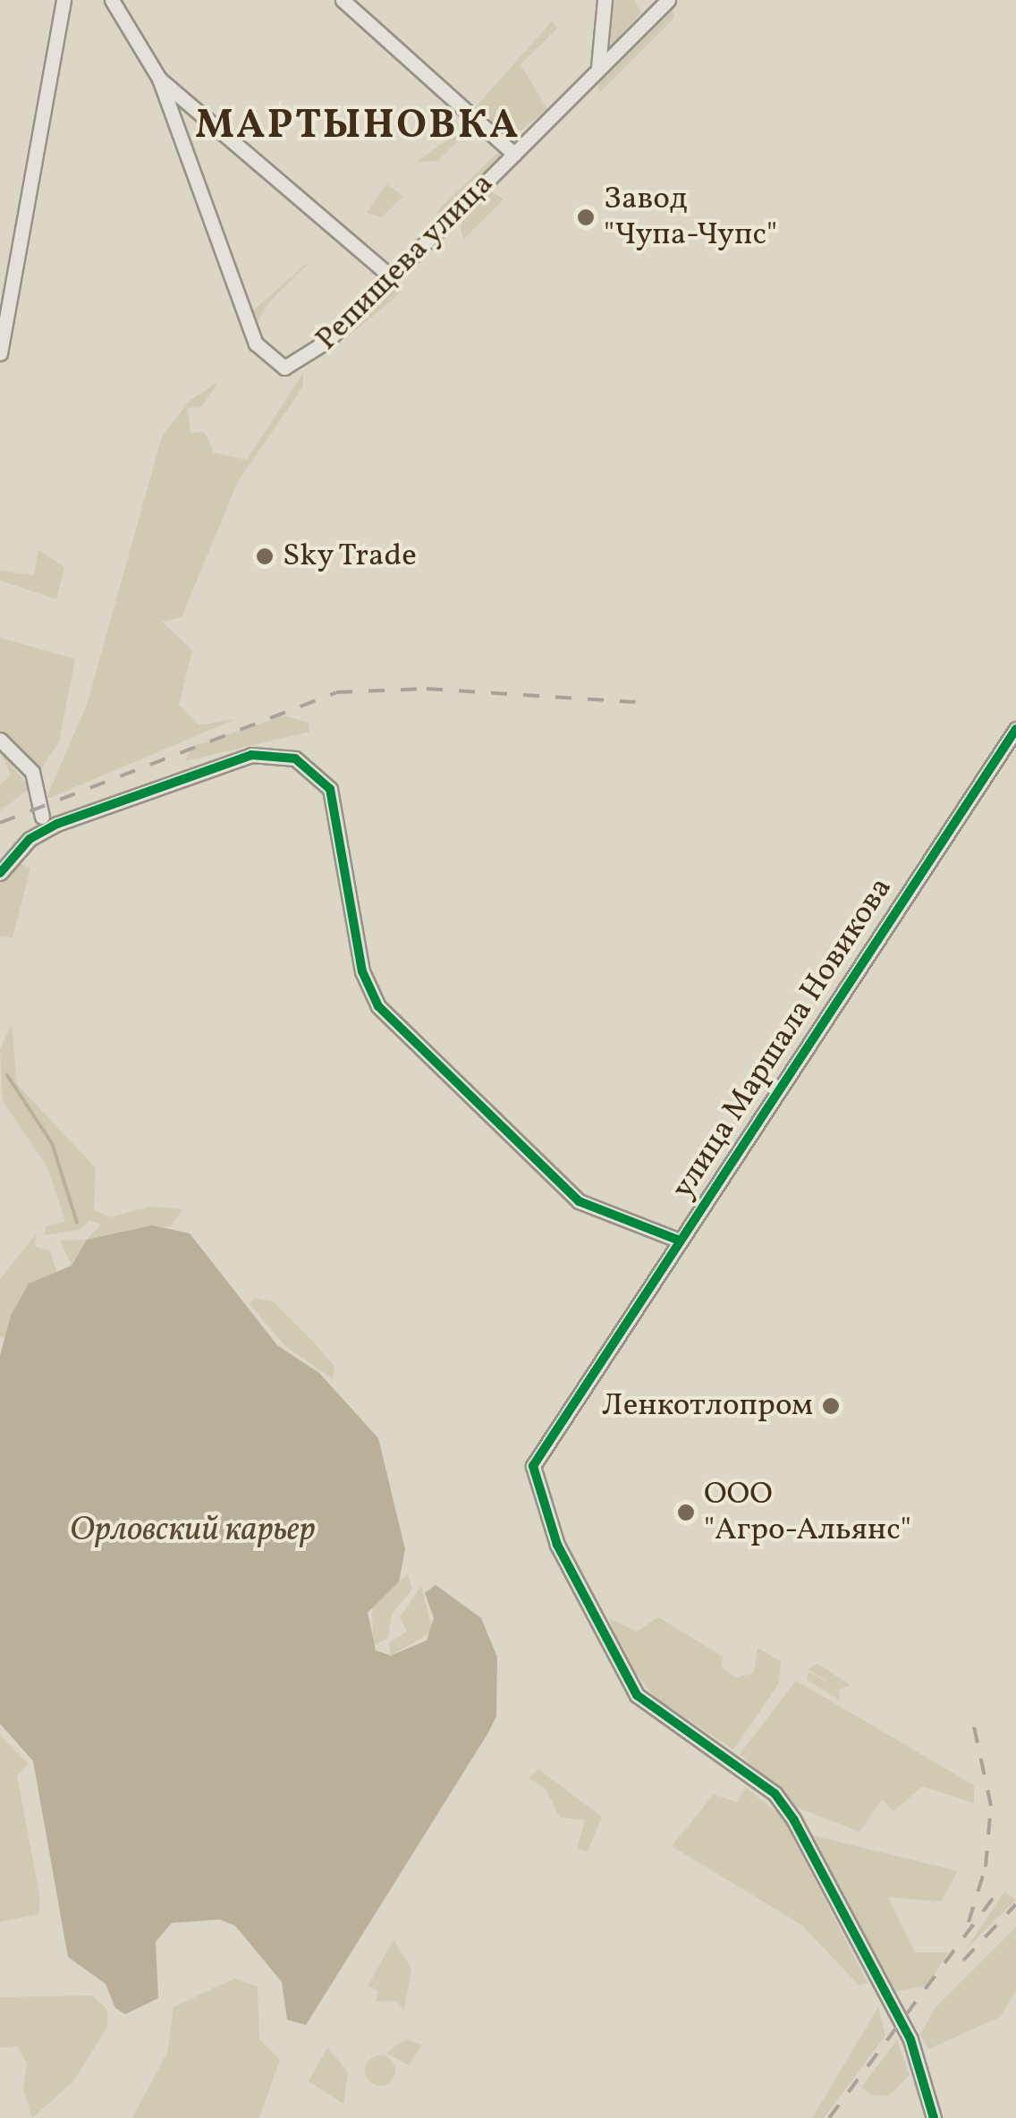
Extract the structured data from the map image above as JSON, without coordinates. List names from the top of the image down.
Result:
{
  "streets": {
    "street": ["Репищева улица", "улица Маршала Новикова"]
  },
  "districts": ["МАРТЫНОВКА"],
  "water": ["Орловский карьер"],
  "places": [
    "Завод \"Чупа-Чупс\"",
    "Sky Trade",
    "Ленкотлопром",
    "ООО \"Агро-Альянс\""
  ]
}
